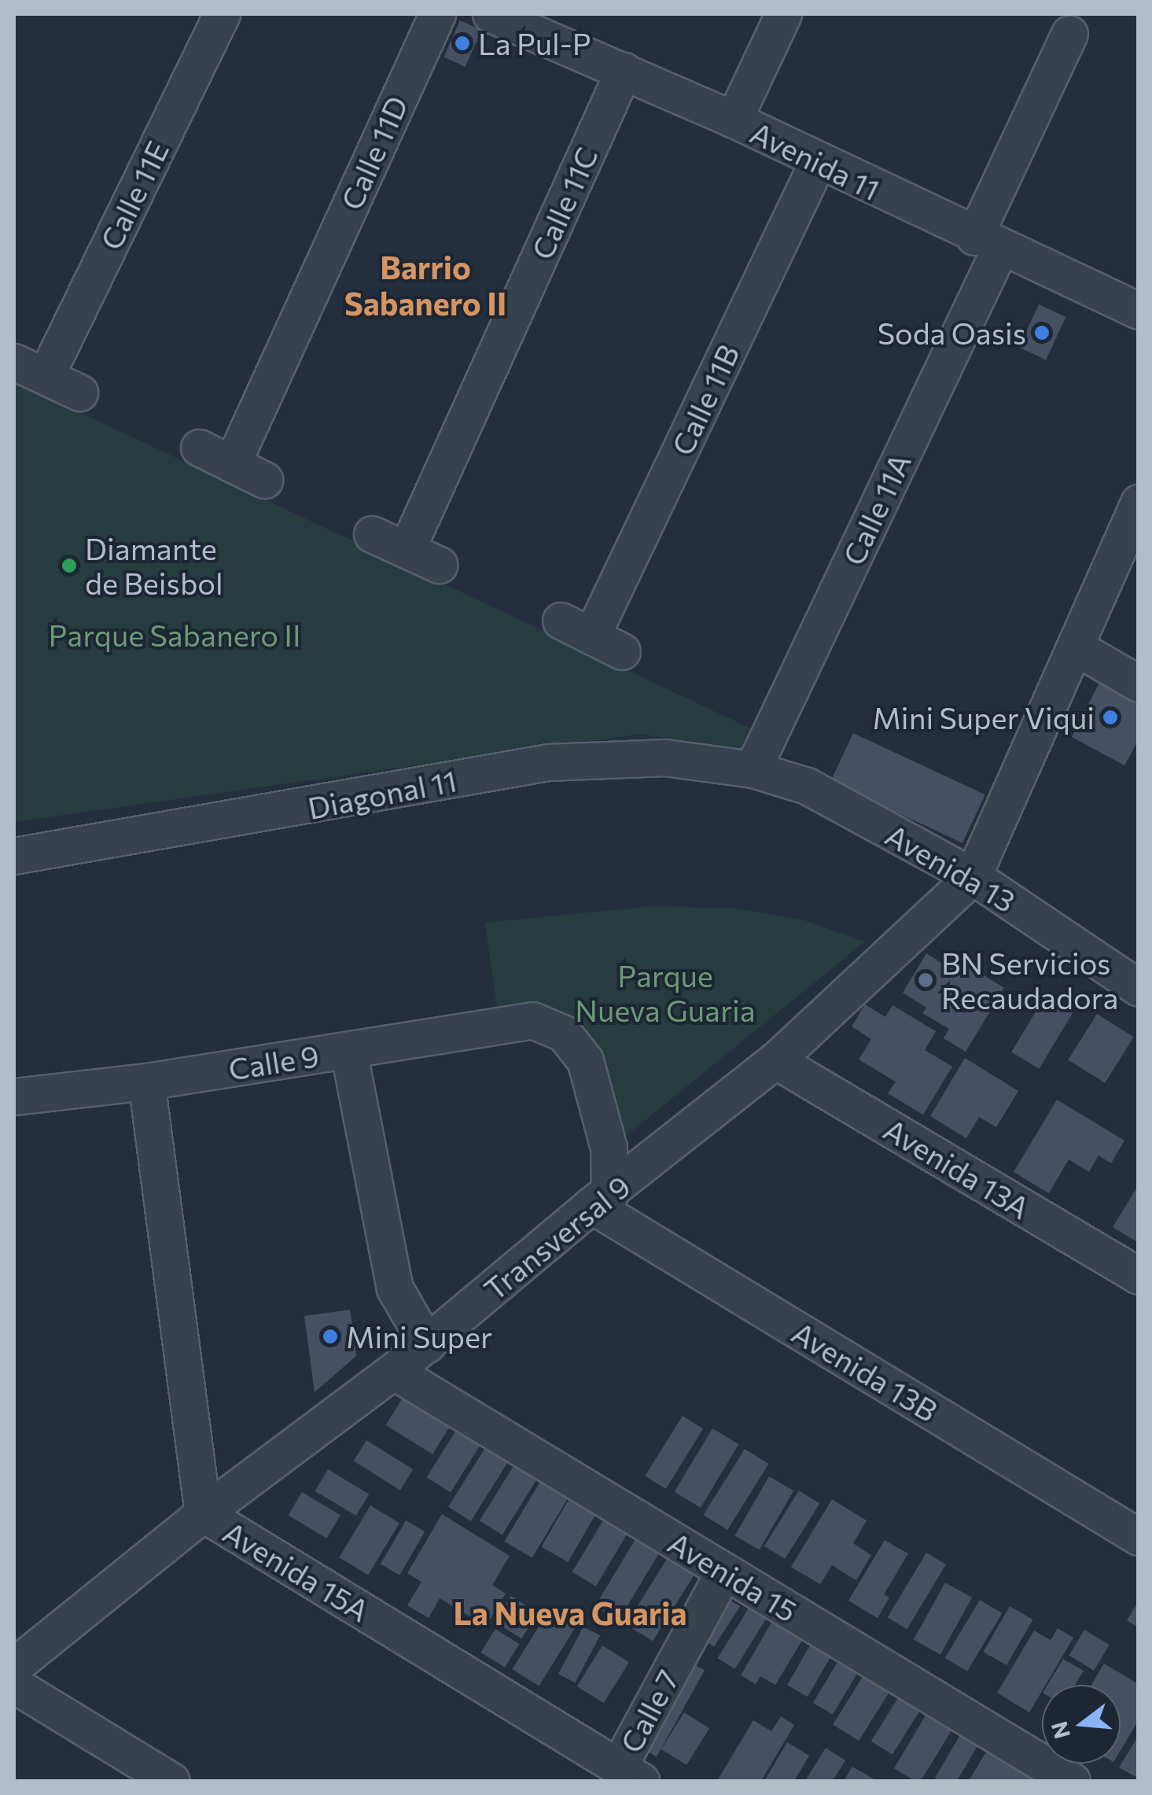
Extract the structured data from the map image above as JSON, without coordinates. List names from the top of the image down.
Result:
{
  "streets": {
    "street": [
      "Calle 11D",
      "Avenida 11",
      "Calle 11E",
      "Calle 11C",
      "Calle 11B",
      "Calle 11A",
      "Diagonal 11",
      "Avenida 13",
      "Calle 9",
      "Avenida 13A",
      "Transversal 9",
      "Avenida 13B",
      "Avenida 15A",
      "Avenida 15",
      "Calle 7"
    ]
  },
  "crossings": [
    ["Avenida 11", "Calle 11C"],
    ["Avenida 11", "Calle 11B"],
    ["Avenida 11", "Calle 11A"],
    ["Calle 11A", "Diagonal 11"],
    ["Calle 11A", "Avenida 13"],
    ["Diagonal 11", "Avenida 13"],
    ["Avenida 13", "Transversal 9"],
    ["Calle 9", "Transversal 9"],
    ["Calle 9", "Avenida 13B"],
    ["Calle 9", "Avenida 15A"],
    ["Avenida 13A", "Transversal 9"],
    ["Transversal 9", "Avenida 13B"],
    ["Transversal 9", "Avenida 15A"],
    ["Transversal 9", "Avenida 15"],
    ["Avenida 15A", "Calle 7"],
    ["Avenida 15", "Calle 7"]
  ],
  "districts": ["Barrio Sabanero II", "La Nueva Guaria"],
  "parks": ["Parque Sabanero II", "Parque Nueva Guaria"],
  "places": [
    "La Pul-P",
    "Soda Oasis",
    "Diamante de Beisbol",
    "Mini Super Viqui",
    "BN Servicios Recaudadora",
    "Mini Super"
  ],
  "north": "left"
}
